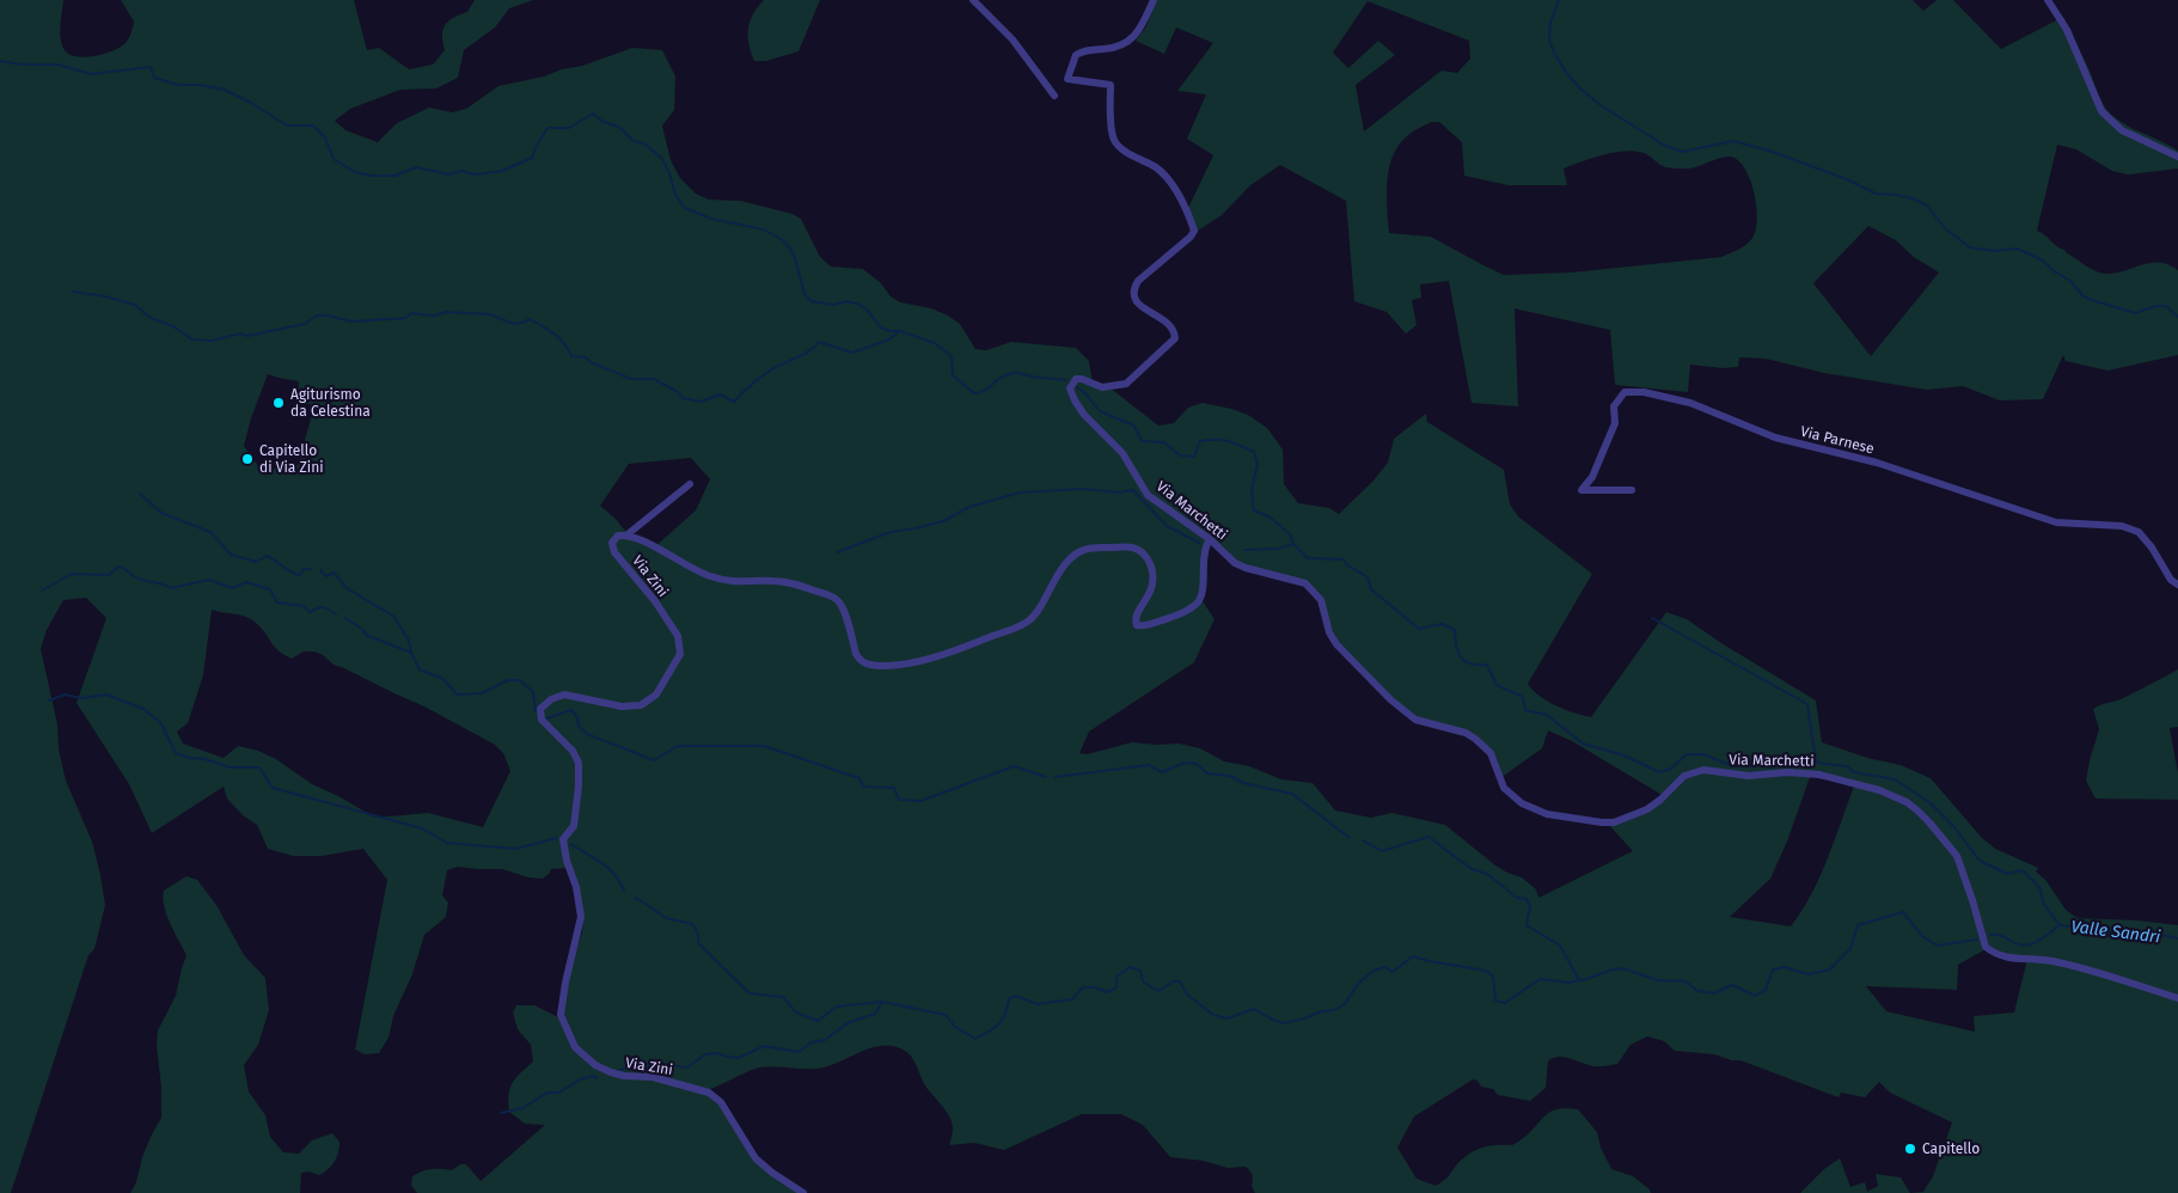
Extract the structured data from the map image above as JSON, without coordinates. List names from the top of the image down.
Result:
{
  "streets": {
    "street": ["Via Parnese", "Via Marchetti", "Via Zini"]
  },
  "crossings": [
    ["Via Marchetti", "Via Zini"]
  ],
  "water": ["Valle Sandri"],
  "places": ["Agiturismo da Celestina", "Capitello di Via Zini", "Capitello"]
}
